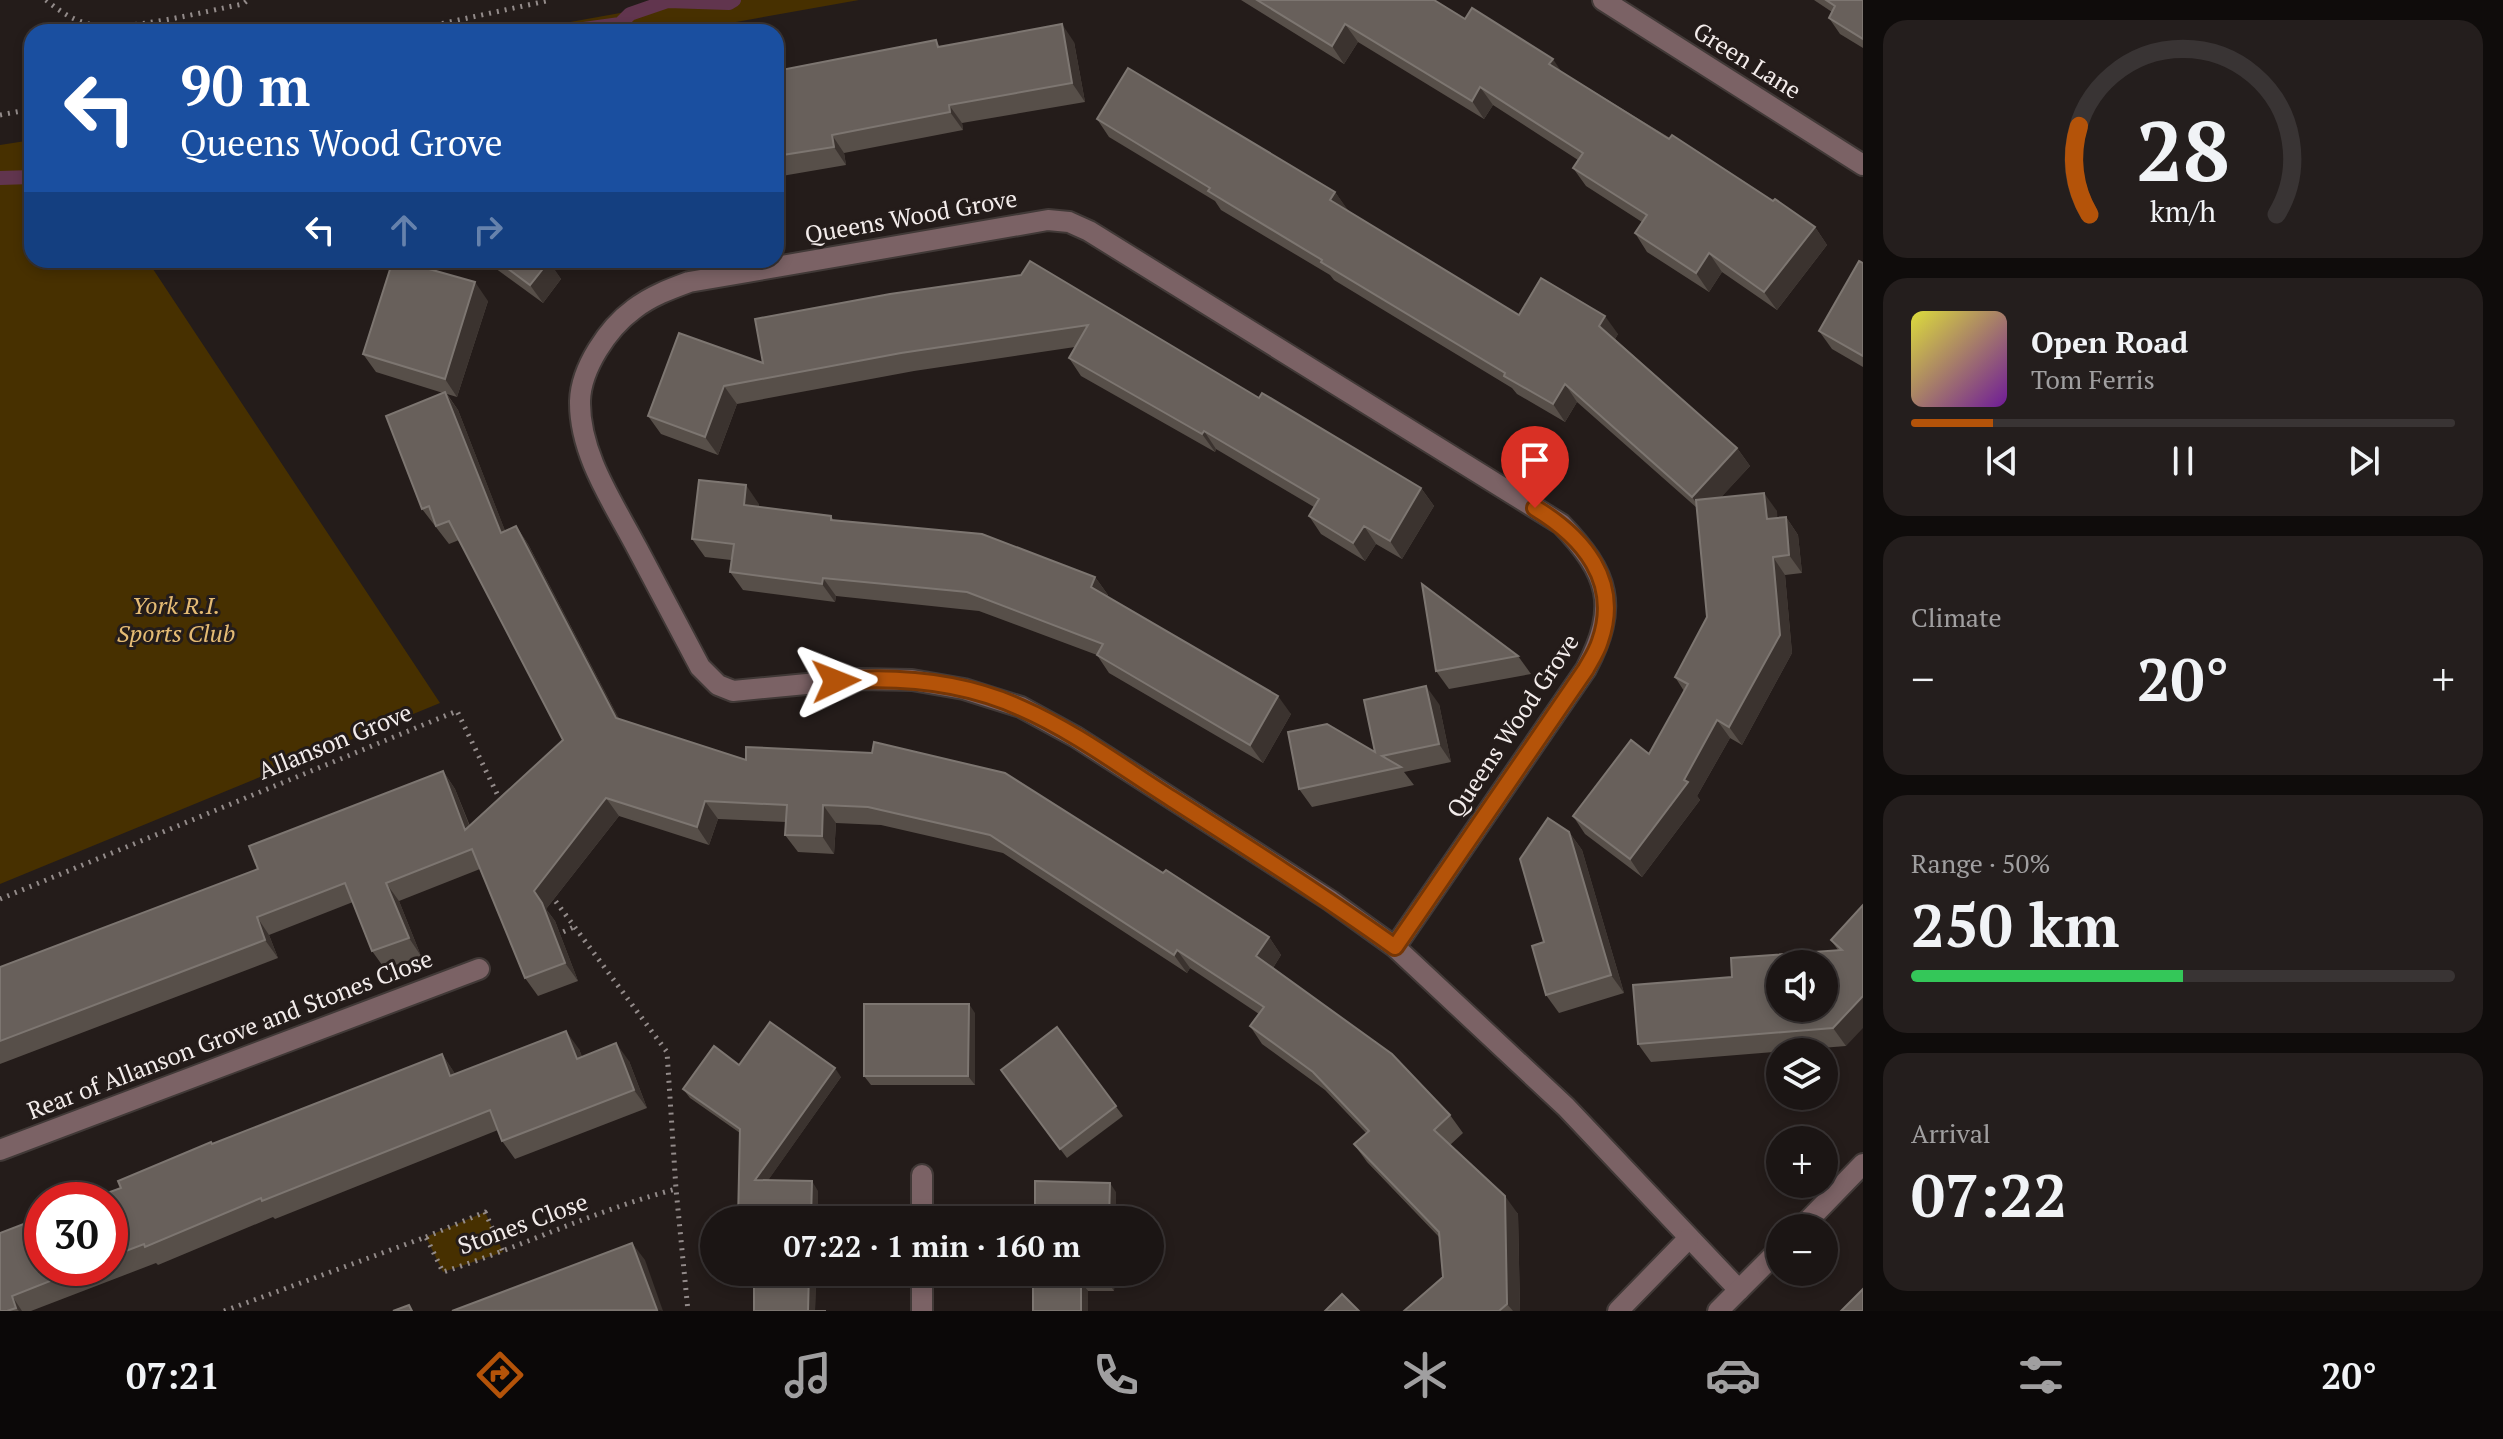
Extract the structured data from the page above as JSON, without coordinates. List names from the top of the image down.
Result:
{
  "streets": {
    "street": ["Green Lane", "Queens Wood Grove", "Rear of Allanson Grove and Stones Close"],
    "path": ["Allanson Grove", "Stones Close"]
  },
  "parks": ["York R.I. Sports Club"],
  "page": {
    "turn": ["90 m", "Queens Wood Grove"],
    "song": ["Open Road", "Tom Ferris"],
    "tile": [
      "Climate",
      ["Range · 50%", "250 km"],
      ["Arrival", "07:22"]
    ],
    "heat": ["−", "20°", "+"],
    "map_buttons": ["+", "−"],
    "limit": "30",
    "trip": "07:22 · 1 min · 160 m",
    "tabs": ["07:21", "20°"],
    "gauge": ["28", "km/h"]
  }
}
